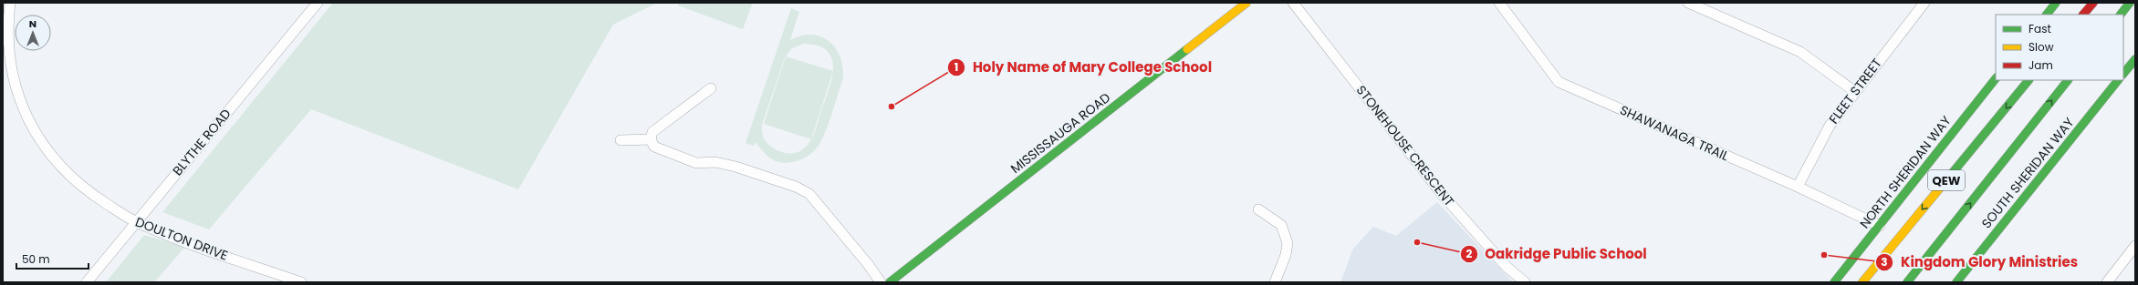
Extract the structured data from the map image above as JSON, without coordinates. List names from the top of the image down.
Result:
{
  "streets": {
    "main road": [
      "MISSISSAUGA ROAD",
      "NORTH SHERIDAN WAY",
      "SOUTH SHERIDAN WAY",
      "QEW"
    ],
    "street": [
      "FLEET STREET",
      "SHAWANAGA TRAIL",
      "BLYTHE ROAD",
      "STONEHOUSE CRESCENT",
      "DOULTON DRIVE"
    ]
  },
  "crossings": [
    ["FLEET STREET", "SHAWANAGA TRAIL"],
    ["SHAWANAGA TRAIL", "NORTH SHERIDAN WAY"],
    ["BLYTHE ROAD", "DOULTON DRIVE"]
  ],
  "places": ["Holy Name of Mary College School", "Oakridge Public School", "Kingdom Glory Ministries"],
  "legend": ["Fast", "Slow", "Jam"],
  "scale_bar": "50 m",
  "north": "top"
}
